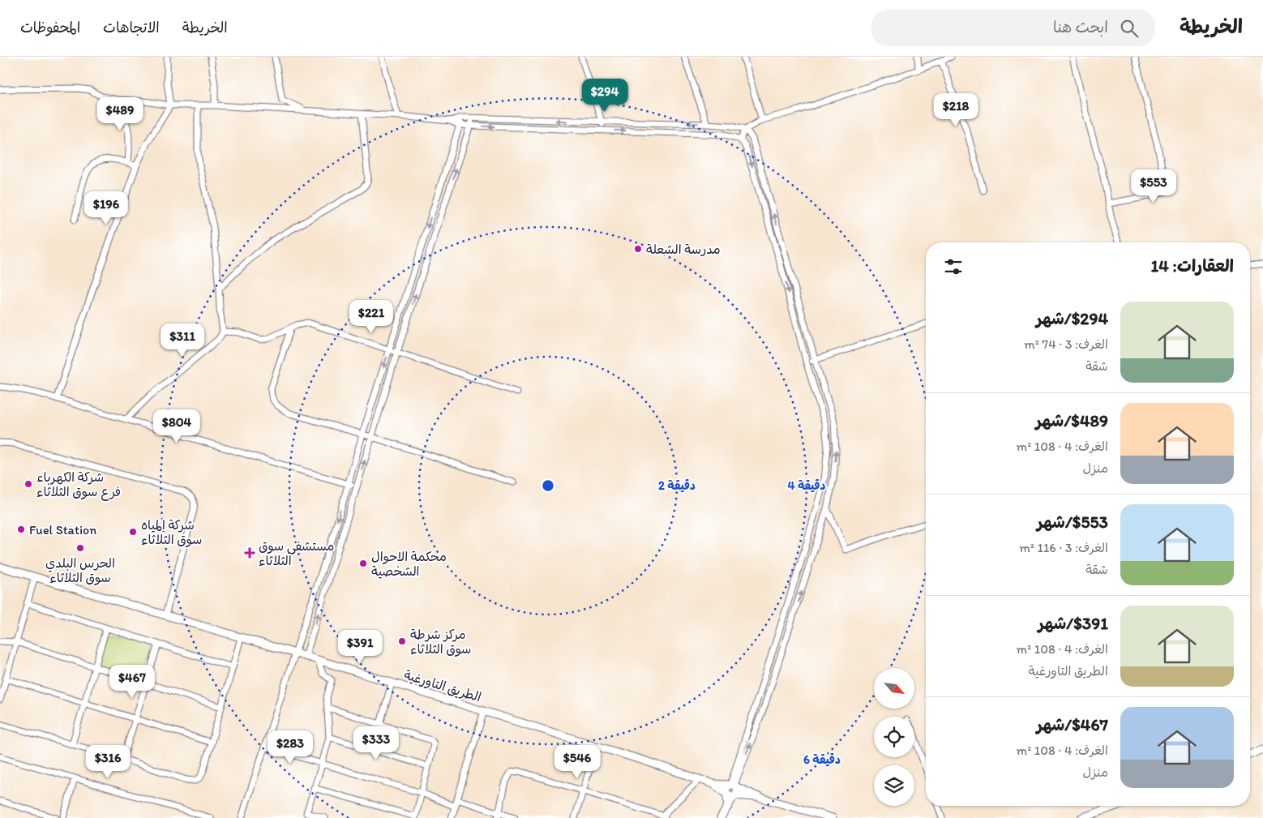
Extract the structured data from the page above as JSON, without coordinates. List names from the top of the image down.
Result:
{
  "streets": {
    "street": ["الطريق التاورغية"]
  },
  "places": {
    "other": [
      "مدرسة الشعلة",
      "شركة الكهرباء فرع سوق الثلاثاء",
      "Fuel Station",
      "شركة المياه سوق الثلاثاء",
      "الحرس البلدي سوق الثلاثاء",
      "محكمة الاحوال الشخصية",
      "مركز شرطة سوق الثلاثاء"
    ],
    "health": ["مستشفى سوق الثلاثاء"]
  },
  "north": "bottom right",
  "page": {
    "header": "الخريطة",
    "search": "ابحث هنا",
    "nav": ["الخريطة", "الاتجاهات", "المحفوظات"],
    "price": [
      "$294",
      "$218",
      "$489",
      "$553",
      "$196",
      "$221",
      "$311",
      "$804",
      "$391",
      "$467",
      "$333",
      "$283",
      "$316",
      "$546"
    ],
    "heading": "العقارات: 14",
    "list": [
      {
        "name": "$294/شهر",
        "note": "الغرف: 3 · 74 m² · شقة"
      },
      {
        "name": "$489/شهر",
        "note": "الغرف: 4 · 108 m² · منزل"
      },
      {
        "name": "$553/شهر",
        "note": "الغرف: 3 · 116 m² · شقة"
      },
      {
        "name": "$391/شهر",
        "note": "الغرف: 4 · 108 m² · الطريق التاورغية"
      },
      {
        "name": "$467/شهر",
        "note": "الغرف: 4 · 108 m² · منزل"
      }
    ]
  },
  "rings": ["2 دقيقة", "4 دقيقة", "6 دقيقة"]
}
